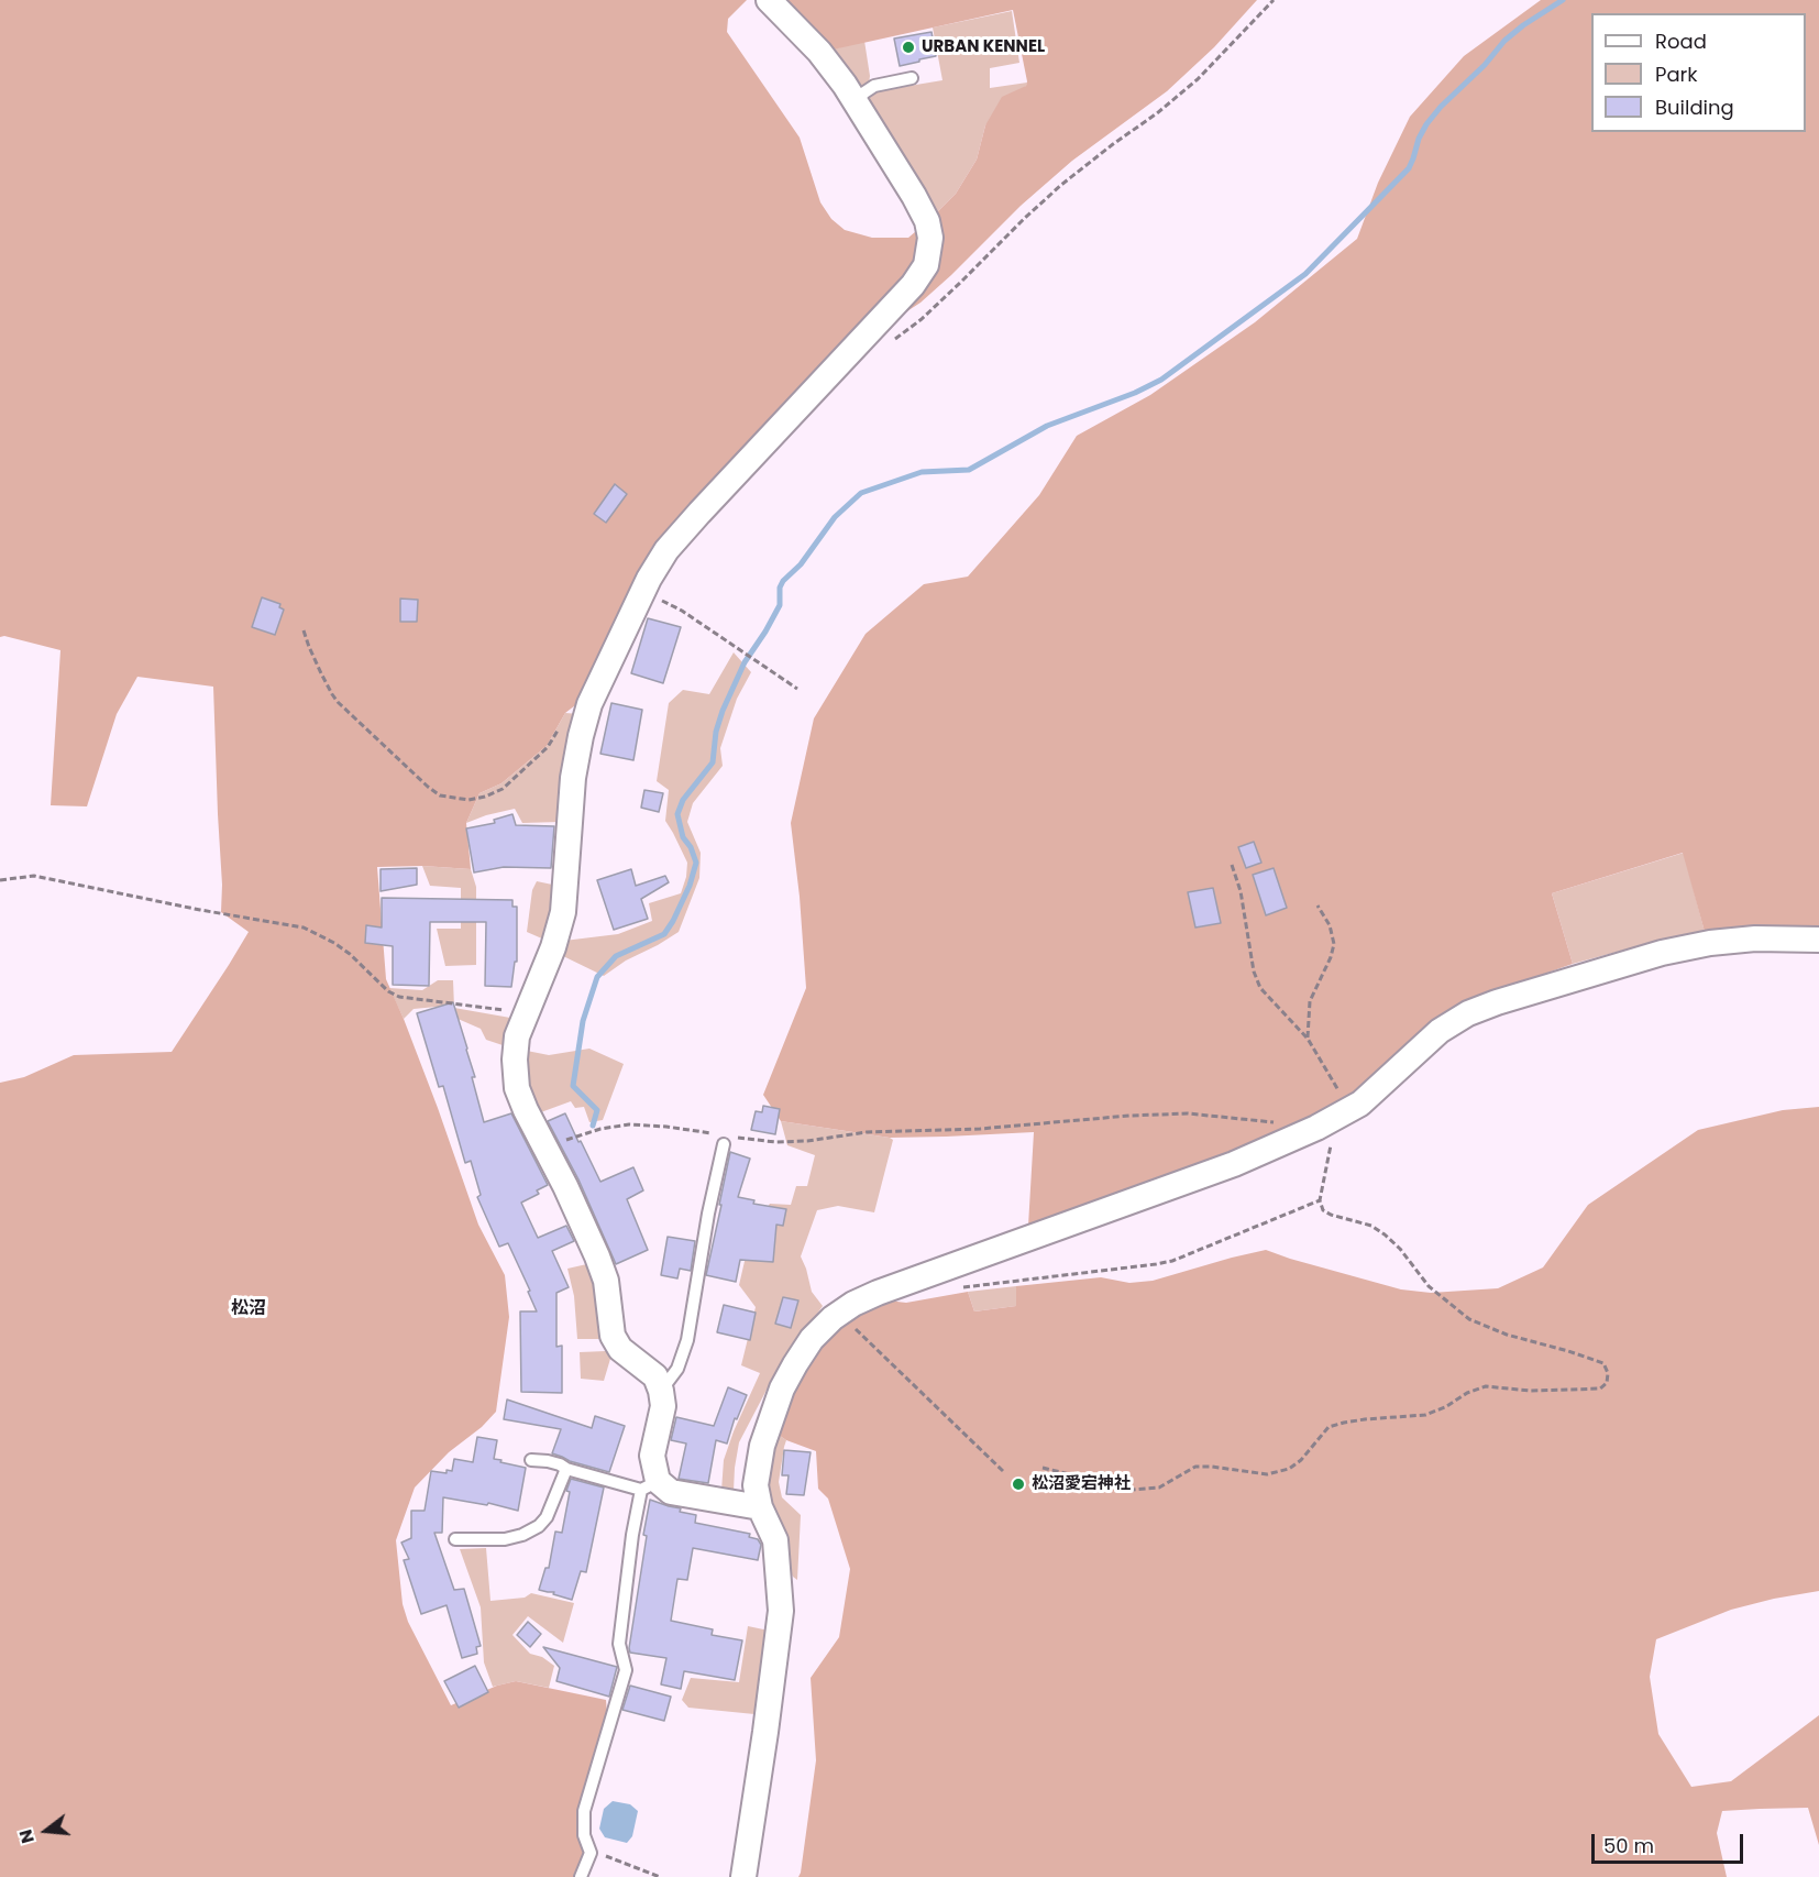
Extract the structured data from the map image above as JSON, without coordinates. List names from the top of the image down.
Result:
{
  "districts": ["松沼"],
  "places": ["URBAN KENNEL", "松沼愛宕神社"],
  "legend": ["Road", "Park", "Building"],
  "scale_bar": "50 m",
  "north": "left"
}
